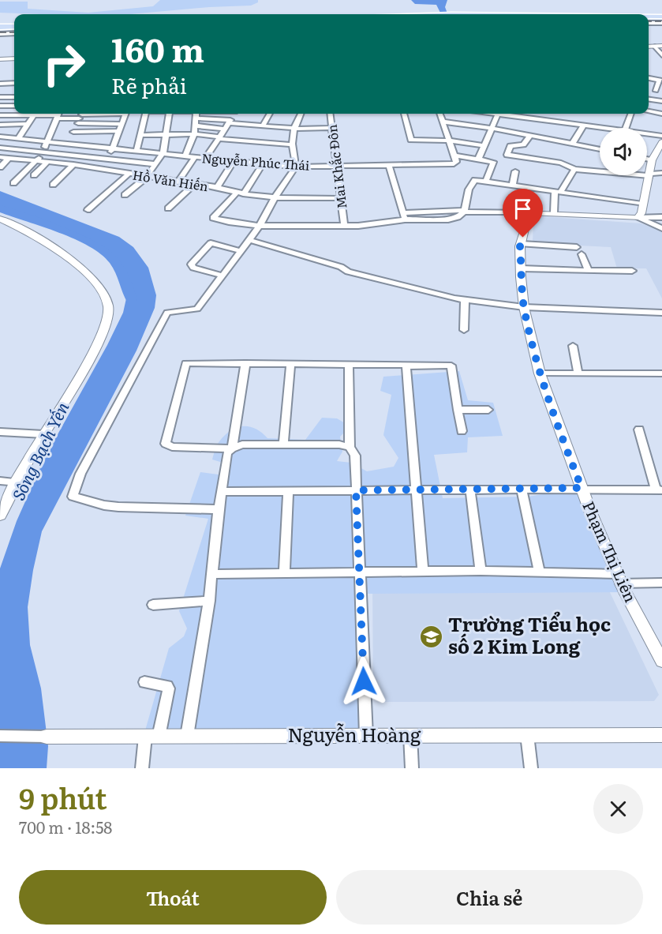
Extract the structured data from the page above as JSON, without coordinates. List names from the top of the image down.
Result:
{
  "streets": {
    "street": [
      "Nguyễn Phúc Thái",
      "Mai Khắc Đôn",
      "Hồ Văn Hiến",
      "Phạm Thị Liên",
      "Nguyễn Hoàng"
    ]
  },
  "crossings": [
    ["Nguyễn Phúc Thái", "Mai Khắc Đôn"],
    ["Mai Khắc Đôn", "Hồ Văn Hiến"]
  ],
  "water": ["Sông Bạch Yến"],
  "places": {
    "school or university": ["Trường Tiểu học số 2 Kim Long"]
  },
  "page": {
    "turn": ["160 m", "Rẽ phải"],
    "heading": ["9 phút", "700 m · 18:58"],
    "buttons": ["Thoát", "Chia sẻ"]
  }
}
